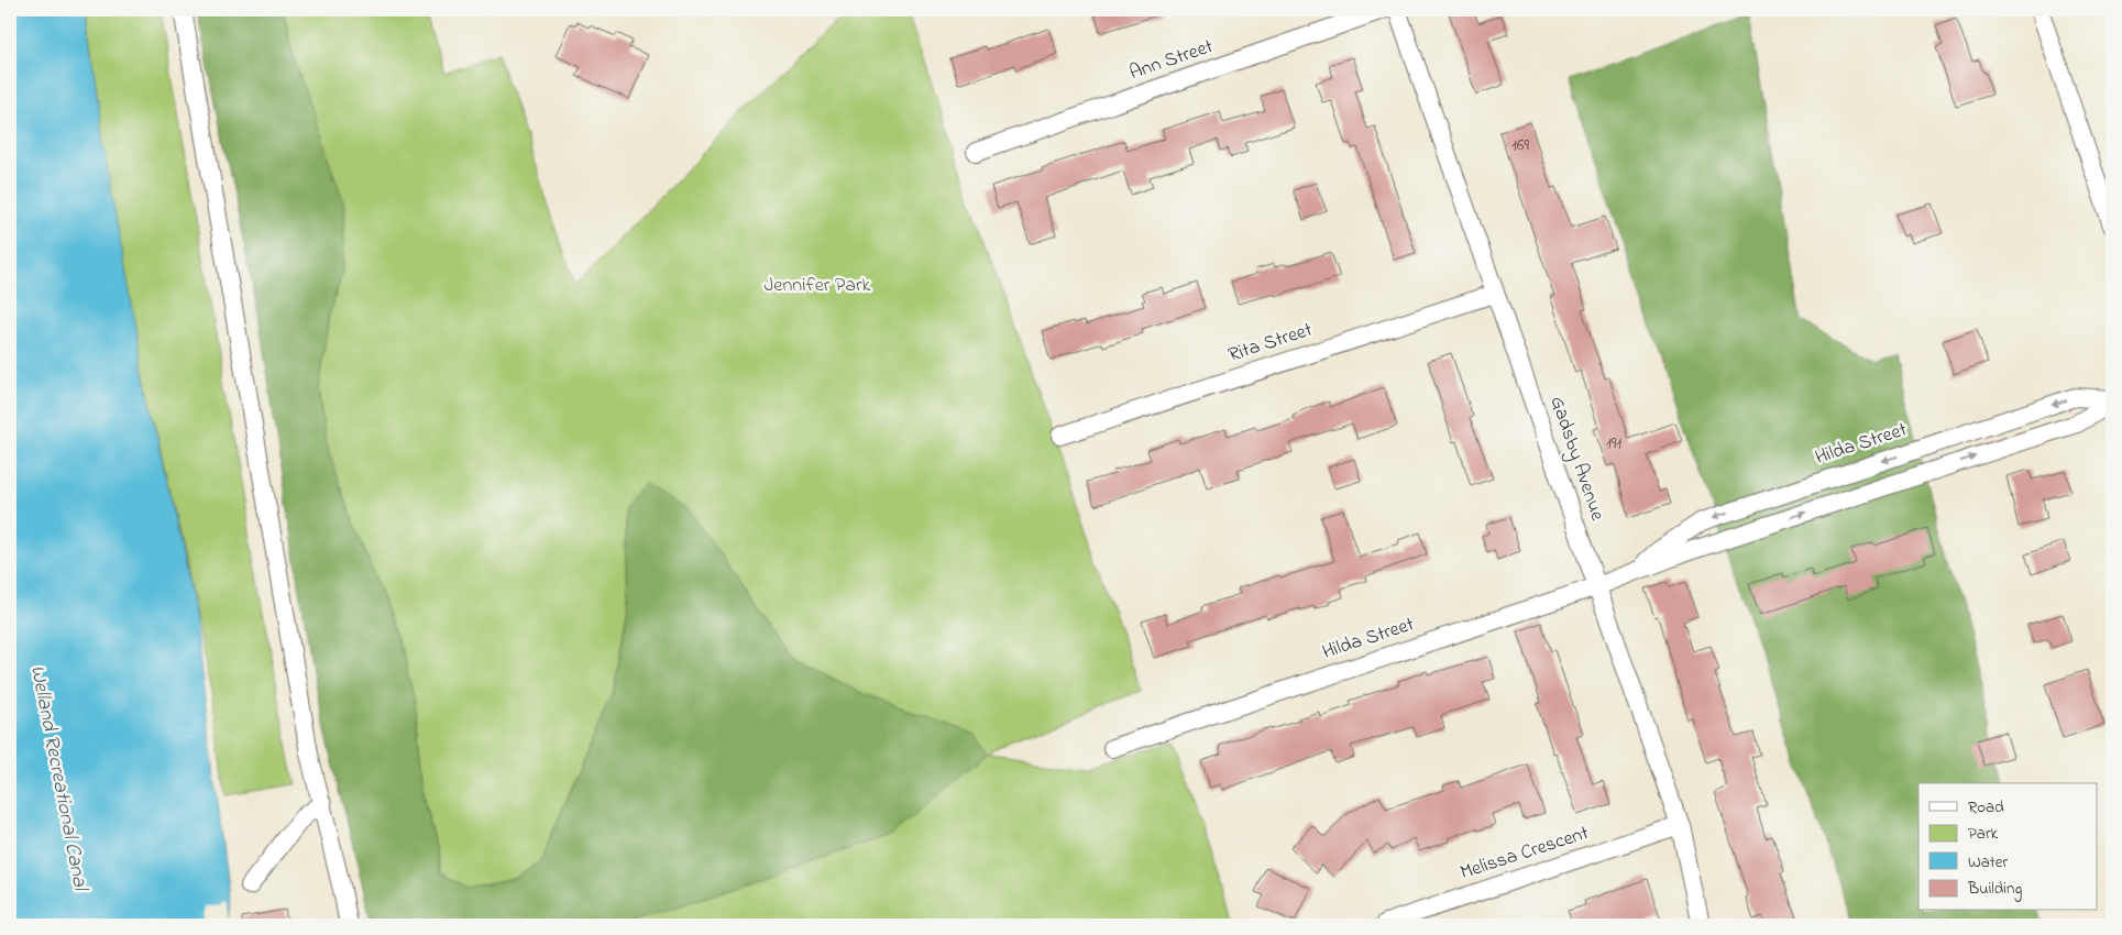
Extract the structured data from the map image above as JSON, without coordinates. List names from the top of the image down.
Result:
{
  "streets": {
    "street": [
      "Ann Street",
      "Rita Street",
      "Hilda Street",
      "Gadsby Avenue",
      "Melissa Crescent"
    ]
  },
  "crossings": [
    ["Rita Street", "Gadsby Avenue"],
    ["Hilda Street", "Gadsby Avenue"],
    ["Gadsby Avenue", "Melissa Crescent"]
  ],
  "water": ["Welland Recreational Canal"],
  "parks": ["Jennifer Park"],
  "house_numbers": ["169", "191"],
  "legend": [
    "Road",
    "Park",
    "Water",
    "Building"
  ]
}
